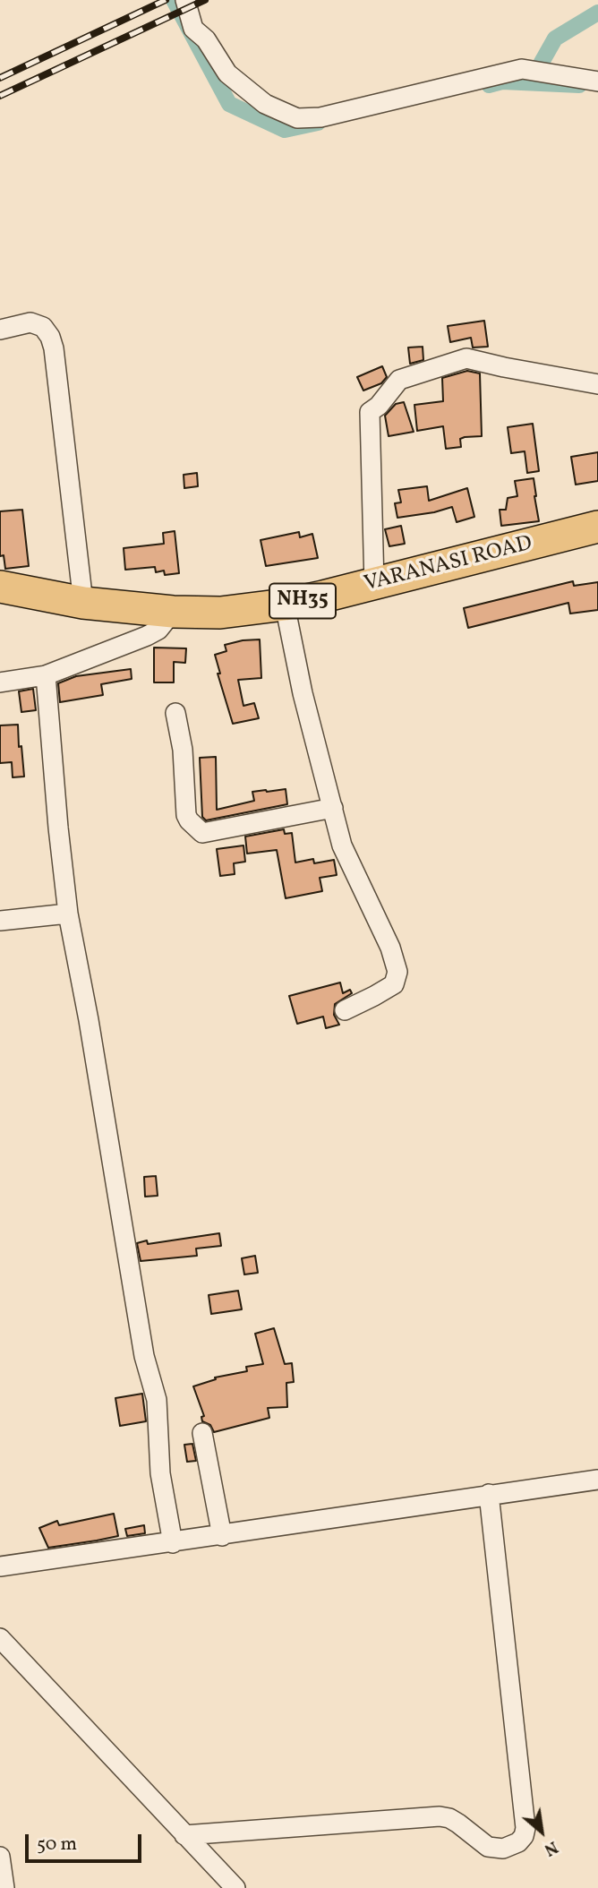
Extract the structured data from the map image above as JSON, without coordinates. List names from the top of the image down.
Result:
{
  "streets": {
    "highway": ["VARANASI ROAD", "NH35"]
  },
  "scale_bar": "50 m",
  "north": "bottom right"
}
